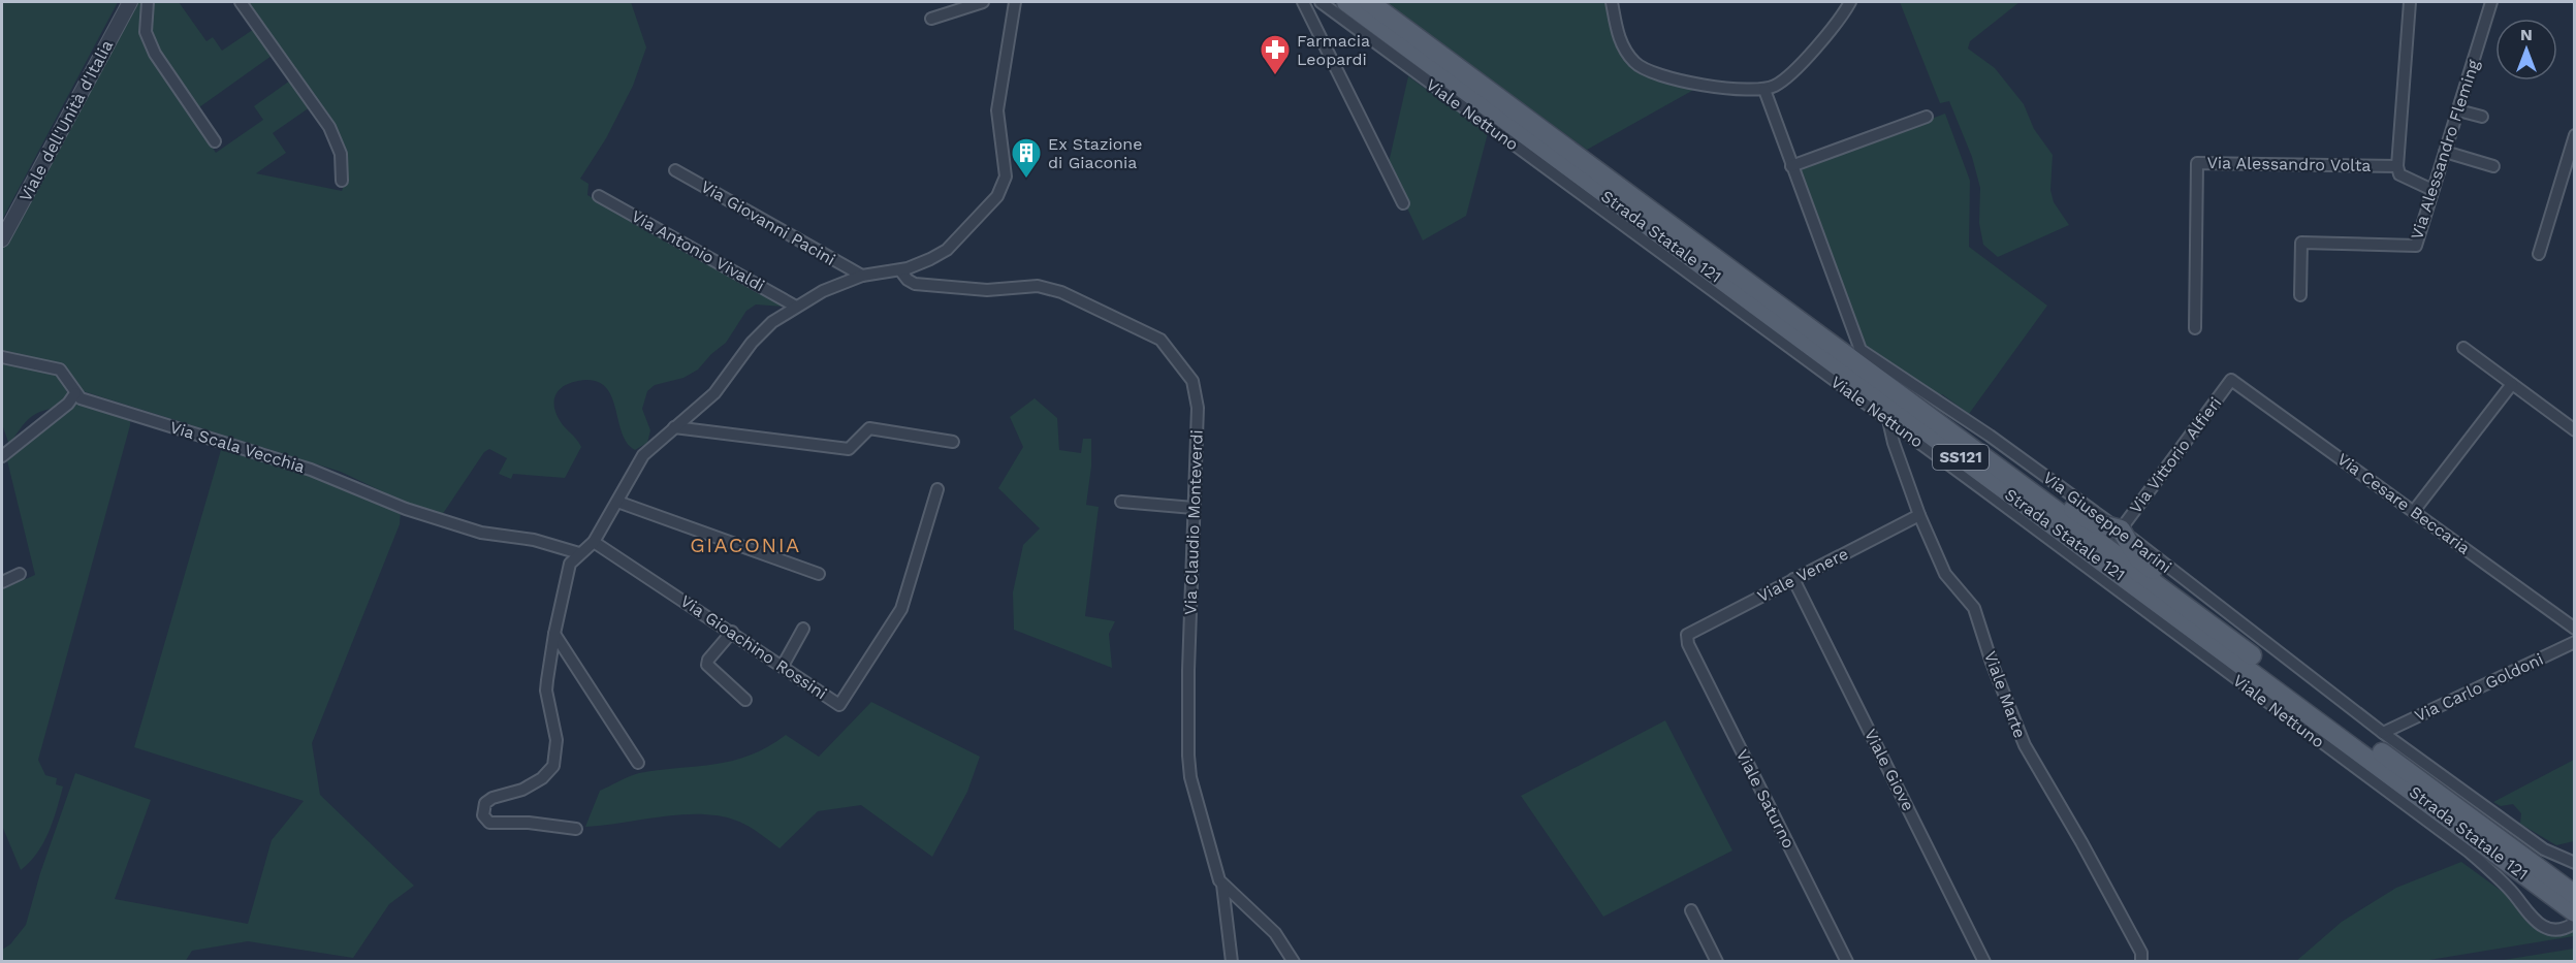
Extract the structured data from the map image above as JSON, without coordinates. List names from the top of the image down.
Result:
{
  "streets": {
    "main road": ["Strada Statale 121", "SS121"],
    "street": [
      "Viale Nettuno",
      "Viale dell'Unità d'Italia",
      "Via Alessandro Fleming",
      "Via Alessandro Volta",
      "Via Giovanni Pacini",
      "Via Antonio Vivaldi",
      "Via Scala Vecchia",
      "Via Vittorio Alfieri",
      "Via Cesare Beccaria",
      "Via Claudio Monteverdi",
      "Via Giuseppe Parini",
      "Viale Venere",
      "Via Gioachino Rossini",
      "Via Carlo Goldoni",
      "Viale Marte",
      "Viale Giove",
      "Viale Saturno"
    ]
  },
  "crossings": [
    ["Viale Nettuno", "Viale Marte"],
    ["Via Vittorio Alfieri", "Via Cesare Beccaria"],
    ["Via Vittorio Alfieri", "Via Giuseppe Parini"],
    ["Via Giuseppe Parini", "Via Carlo Goldoni"],
    ["Viale Venere", "Viale Marte"],
    ["Viale Venere", "Viale Giove"],
    ["Viale Venere", "Viale Saturno"]
  ],
  "districts": ["GIACONIA"],
  "places": {
    "pharmacy": ["Farmacia Leopardi"],
    "building": ["Ex Stazione di Giaconia"]
  },
  "north": "top"
}
